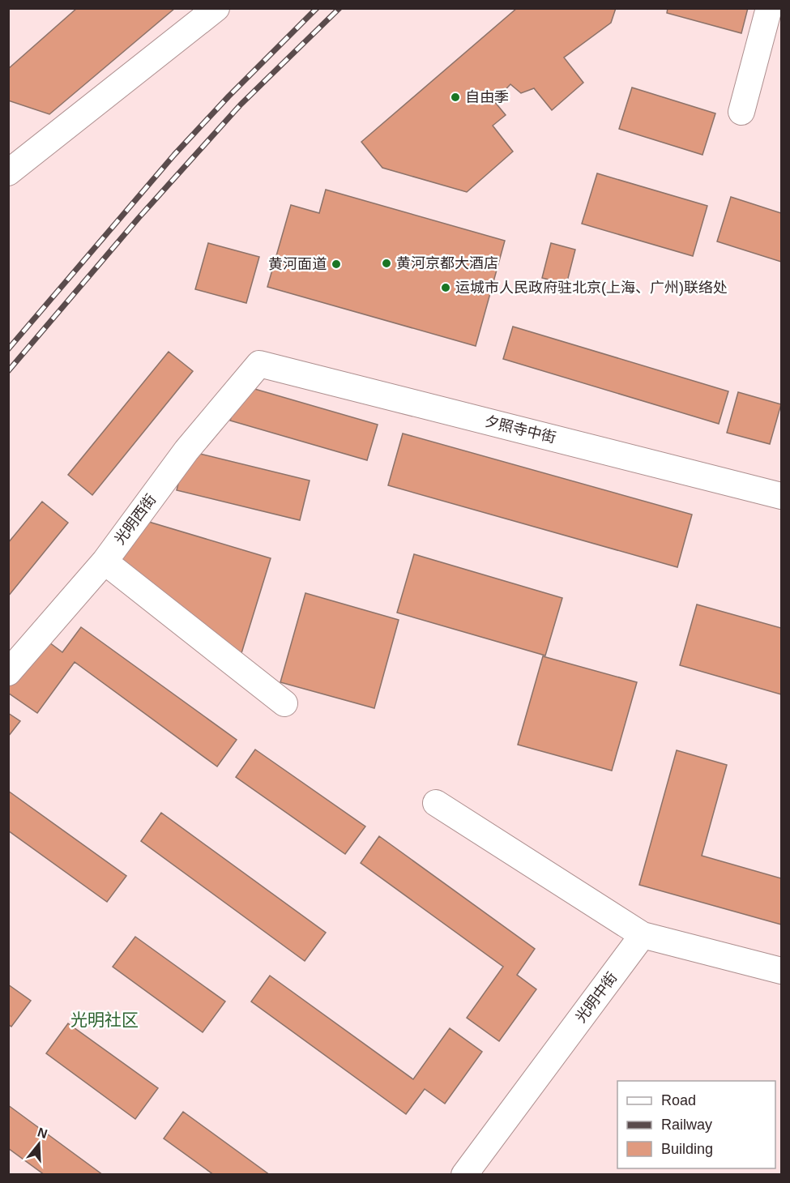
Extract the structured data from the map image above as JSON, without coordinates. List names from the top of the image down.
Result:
{
  "streets": {
    "street": ["夕照寺中街", "光明西街", "光明中街"]
  },
  "crossings": [
    ["夕照寺中街", "光明西街"]
  ],
  "districts": ["光明社区"],
  "places": [
    "自由季",
    "黄河京都大酒店",
    "黄河面道",
    "运城市人民政府驻北京(上海、广州)联络处"
  ],
  "legend": ["Road", "Railway", "Building"],
  "north": "top"
}
